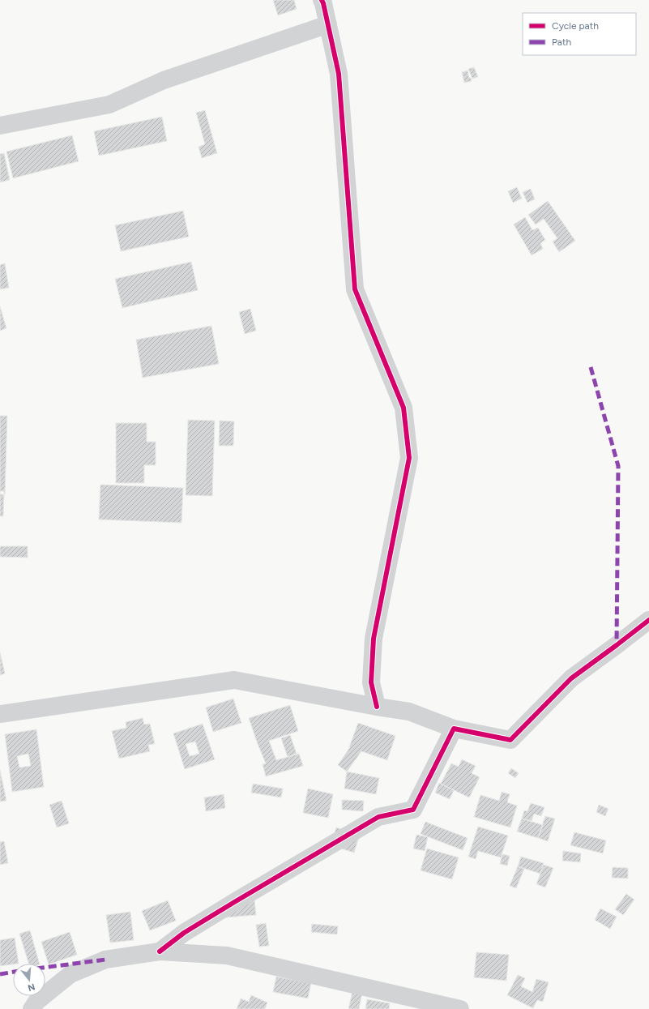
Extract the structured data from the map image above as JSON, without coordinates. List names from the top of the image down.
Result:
{
  "legend": ["Cycle path", "Path"],
  "north": "bottom"
}
